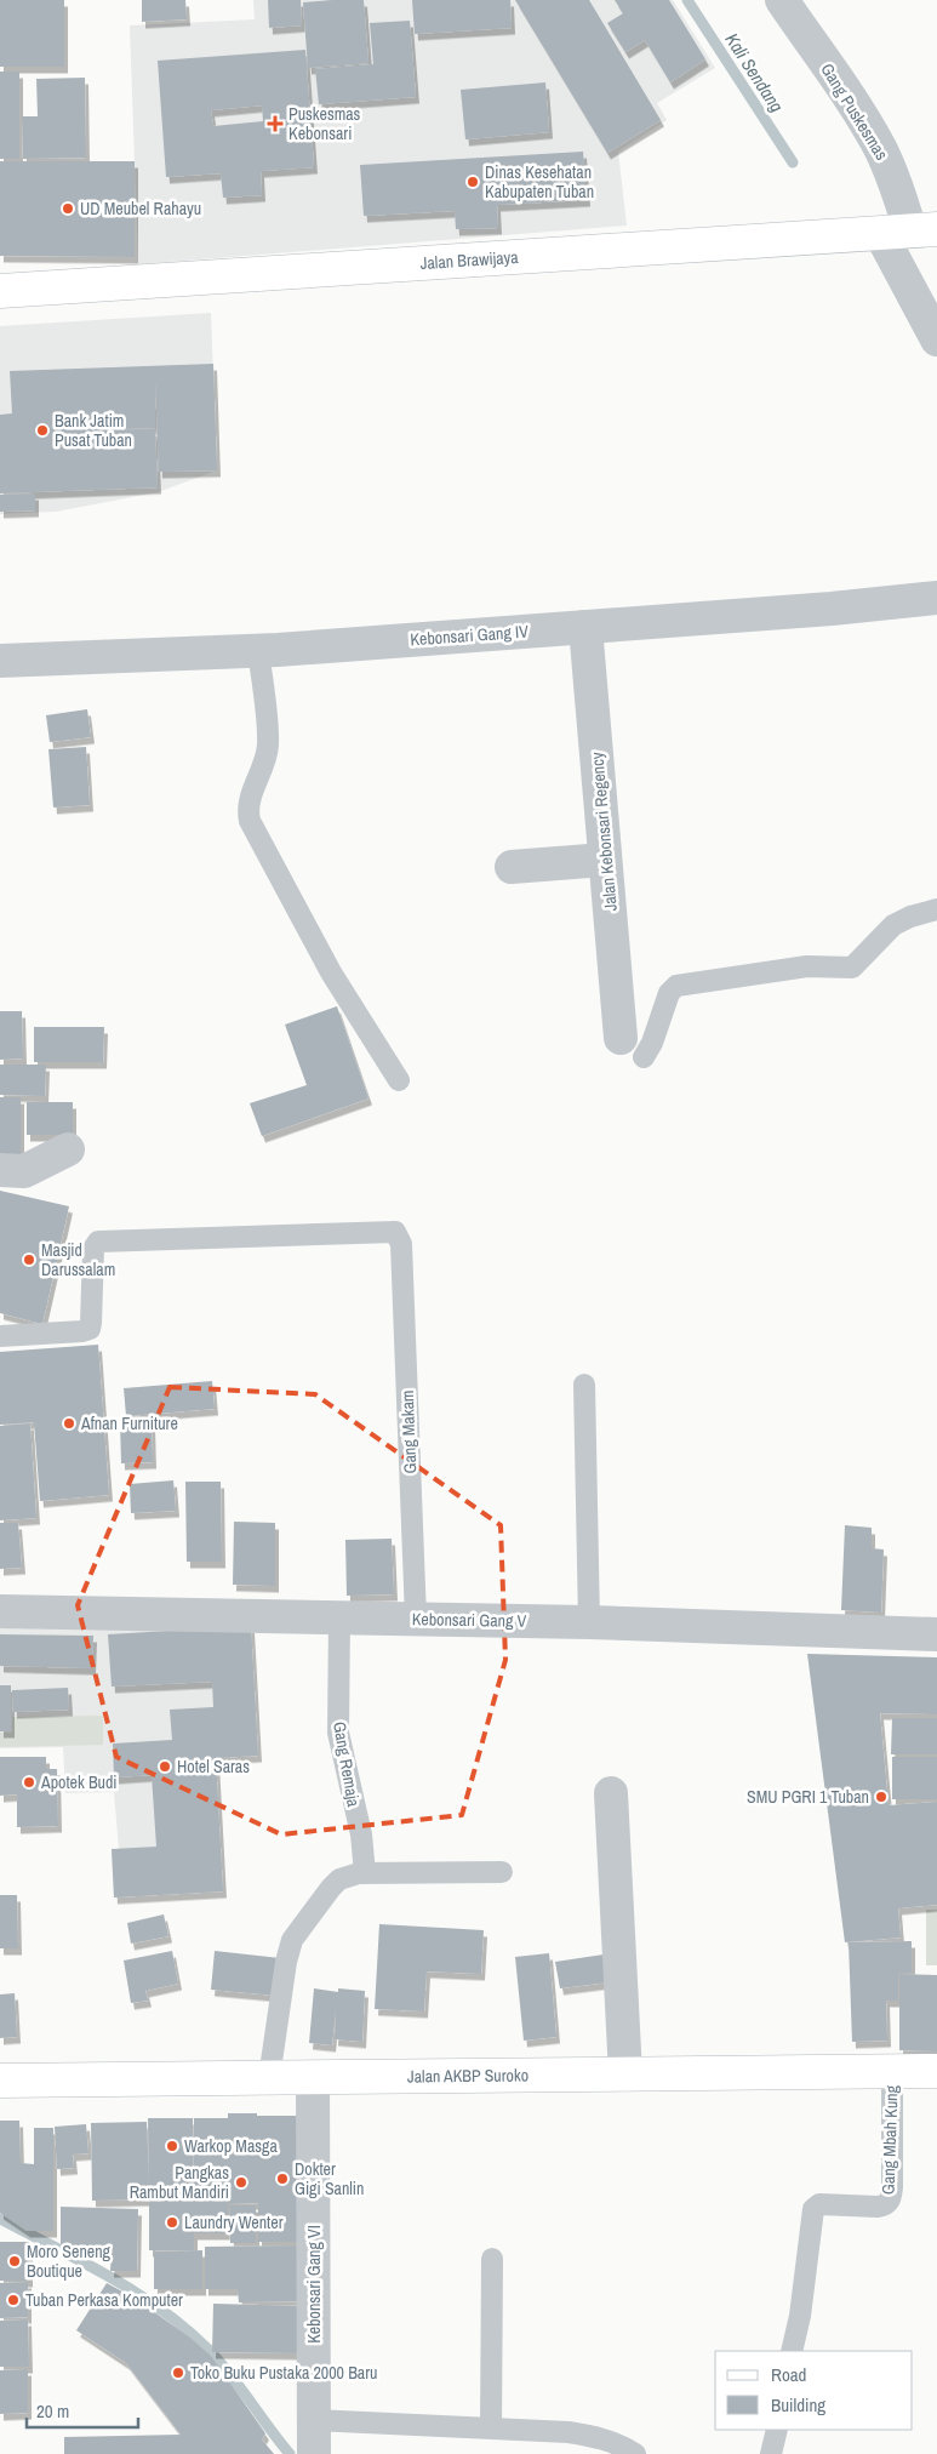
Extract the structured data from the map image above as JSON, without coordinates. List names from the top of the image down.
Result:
{
  "streets": {
    "street": [
      "Gang Puskesmas",
      "Jalan Brawijaya",
      "Kebonsari Gang IV",
      "Jalan Kebonsari Regency",
      "Kebonsari Gang V",
      "Jalan AKBP Suroko",
      "Kebonsari Gang VI"
    ],
    "lane": ["Gang Makam", "Gang Remaja", "Gang Mbah Kung"]
  },
  "crossings": [
    ["Gang Puskesmas", "Jalan Brawijaya"],
    ["Kebonsari Gang IV", "Jalan Kebonsari Regency"],
    ["Gang Makam", "Kebonsari Gang V"],
    ["Kebonsari Gang V", "Gang Remaja"],
    ["Jalan AKBP Suroko", "Gang Mbah Kung"],
    ["Jalan AKBP Suroko", "Kebonsari Gang VI"]
  ],
  "water": ["Kali Sendang"],
  "places": {
    "health": ["Puskesmas Kebonsari"],
    "other": [
      "Dinas Kesehatan Kabupaten Tuban",
      "UD Meubel Rahayu",
      "Bank Jatim Pusat Tuban",
      "Masjid Darussalam",
      "Afnan Furniture",
      "Hotel Saras",
      "Apotek Budi",
      "SMU PGRI 1 Tuban",
      "Warkop Masga",
      "Dokter Gigi Sanlin",
      "Pangkas Rambut Mandiri",
      "Laundry Wenter",
      "Moro Seneng Boutique",
      "Tuban Perkasa Komputer",
      "Toko Buku Pustaka 2000 Baru"
    ]
  },
  "legend": ["Road", "Building"],
  "scale_bar": "20 m"
}
